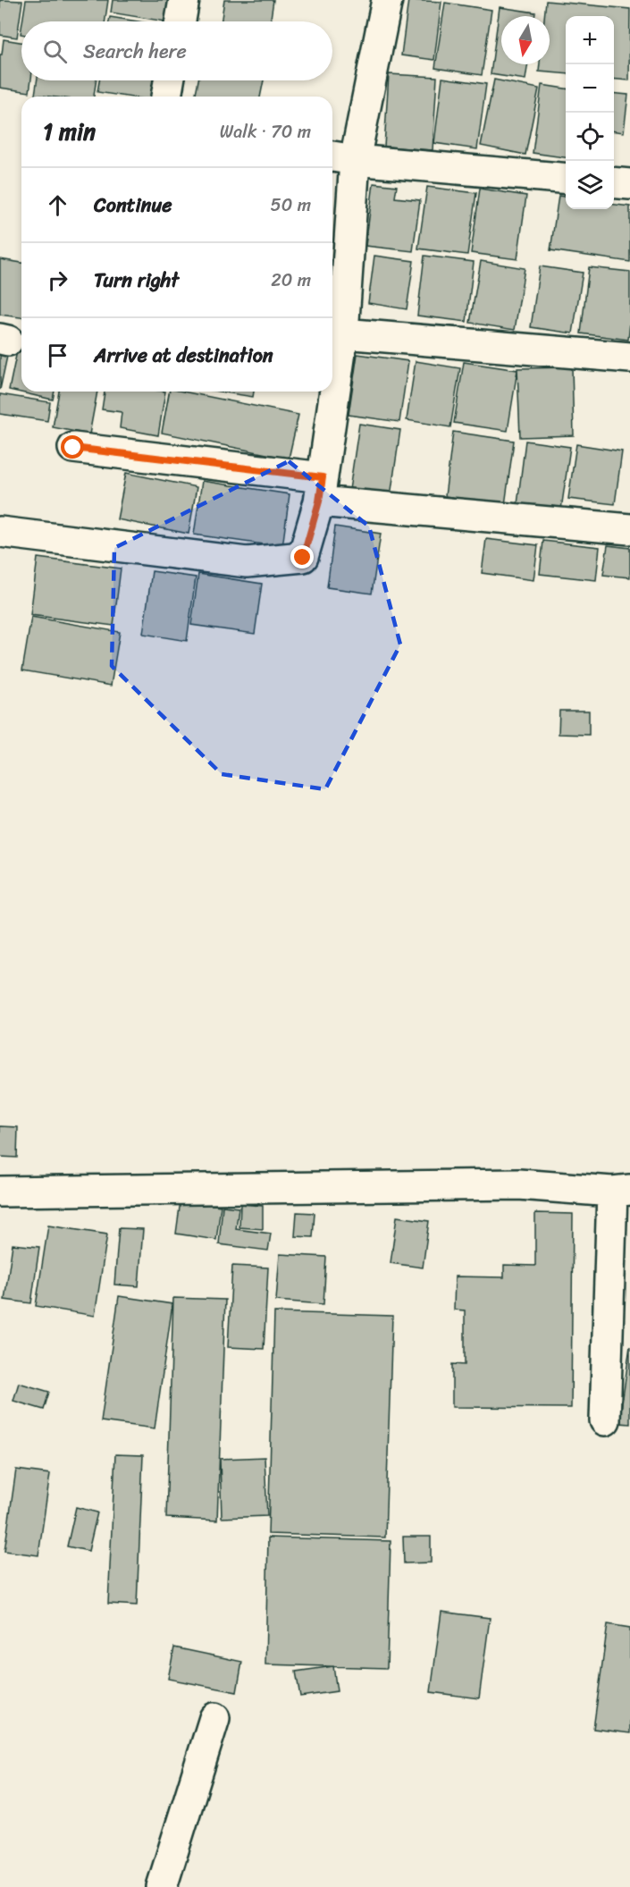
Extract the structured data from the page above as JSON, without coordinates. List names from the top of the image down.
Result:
{
  "north": "bottom",
  "page": {
    "map_buttons": ["+", "−"],
    "search": "Search here",
    "heading": ["1 min", "Walk · 70 m"],
    "list": [
      ["Continue", "50 m"],
      ["Turn right", "20 m"],
      "Arrive at destination"
    ]
  }
}
